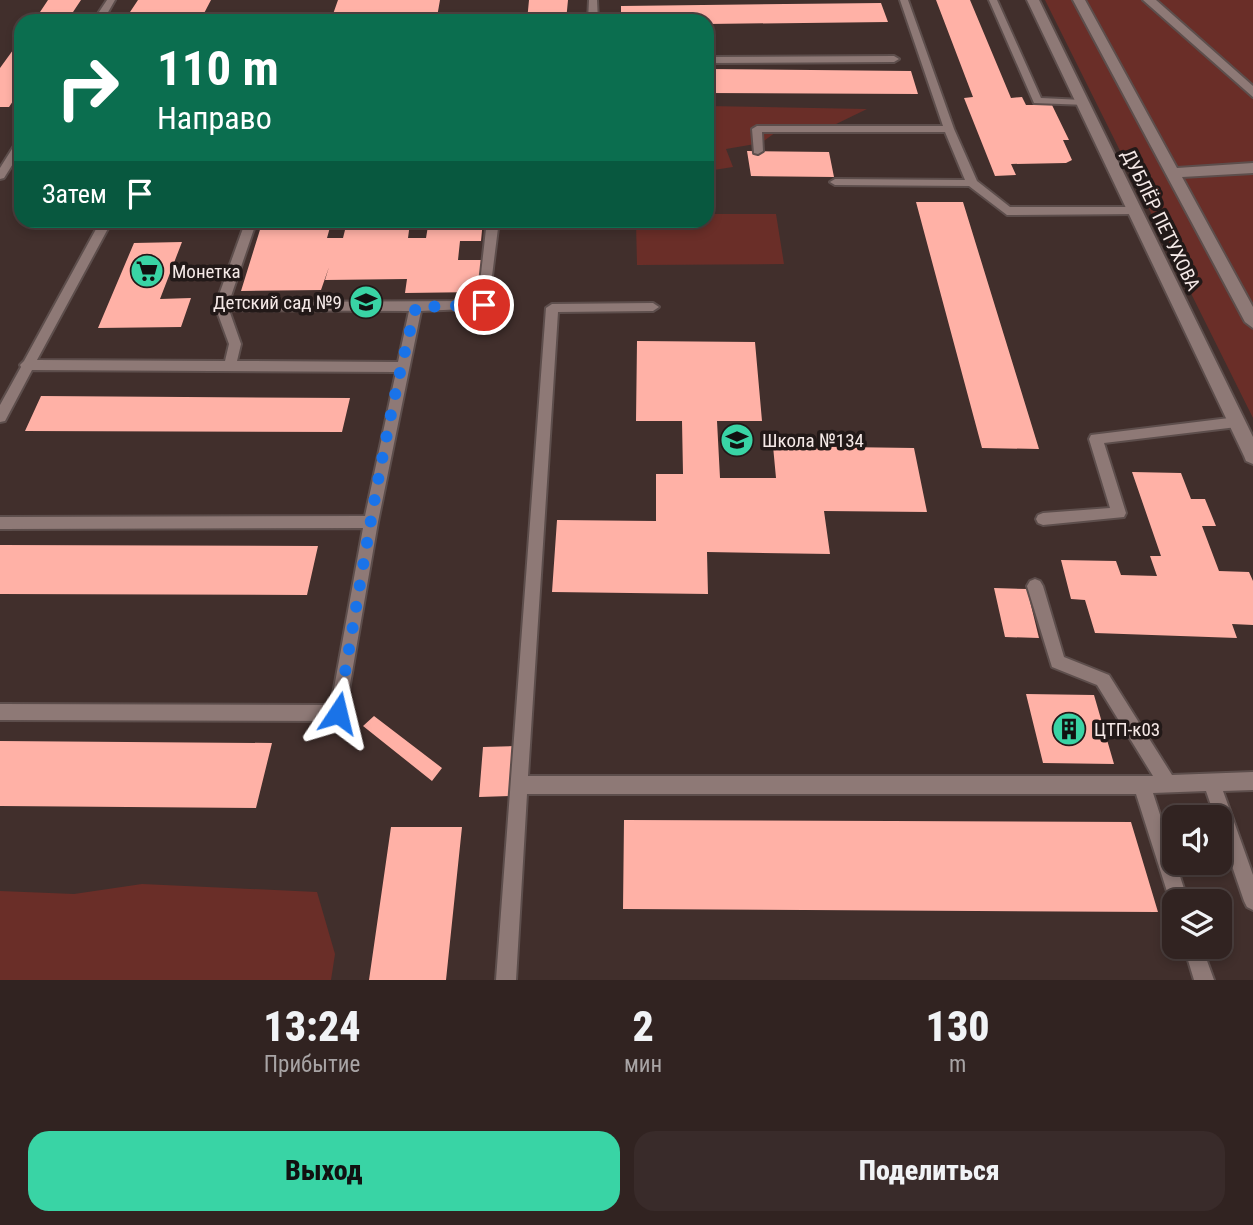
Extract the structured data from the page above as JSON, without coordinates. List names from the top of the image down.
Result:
{
  "streets": {
    "street": ["ДУБЛЁР ПЕТУХОВА"]
  },
  "places": {
    "supermarket": ["Монетка"],
    "school or university": ["Детский сад №9", "Школа №134"],
    "building": ["ЦТП-к03"]
  },
  "page": {
    "turn": ["110 m", "Направо"],
    "then": "Затем",
    "eta": [
      "13:24",
      "Прибытие",
      "2",
      "мин",
      "130",
      "m"
    ],
    "buttons": ["Выход", "Поделиться"]
  }
}
